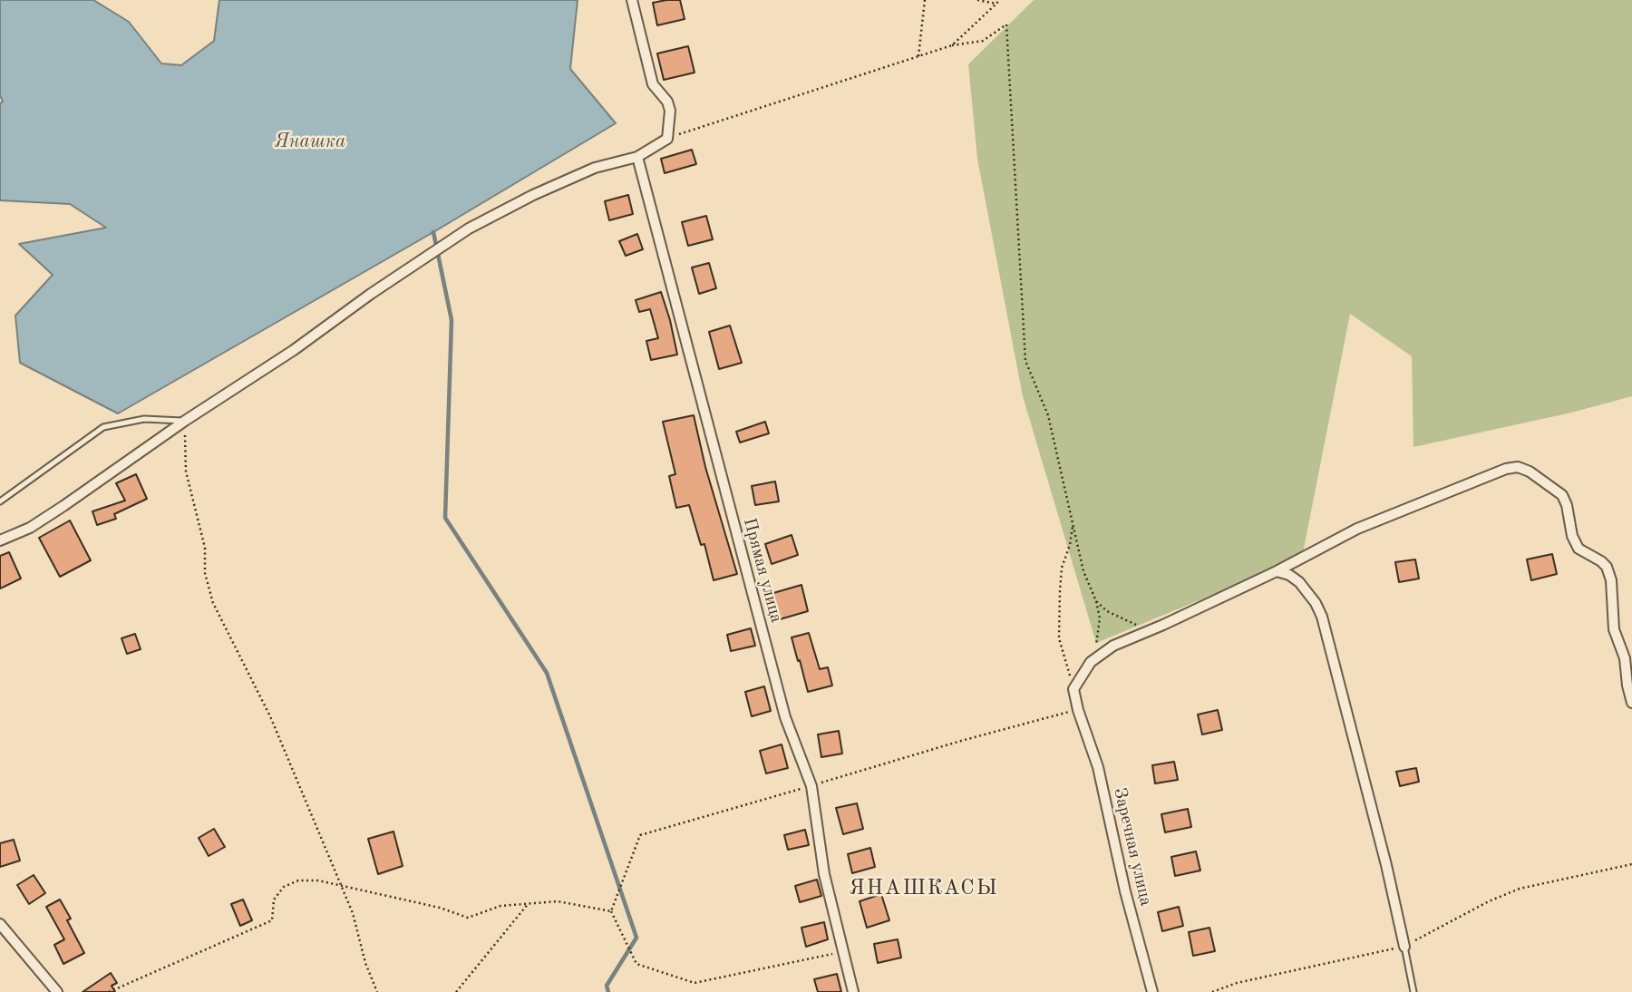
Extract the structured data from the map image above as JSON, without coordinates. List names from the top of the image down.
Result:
{
  "streets": {
    "street": ["Прямая улица", "Заречная улица"]
  },
  "districts": ["ЯНАШКАСЫ"],
  "water": ["Янашка"]
}
